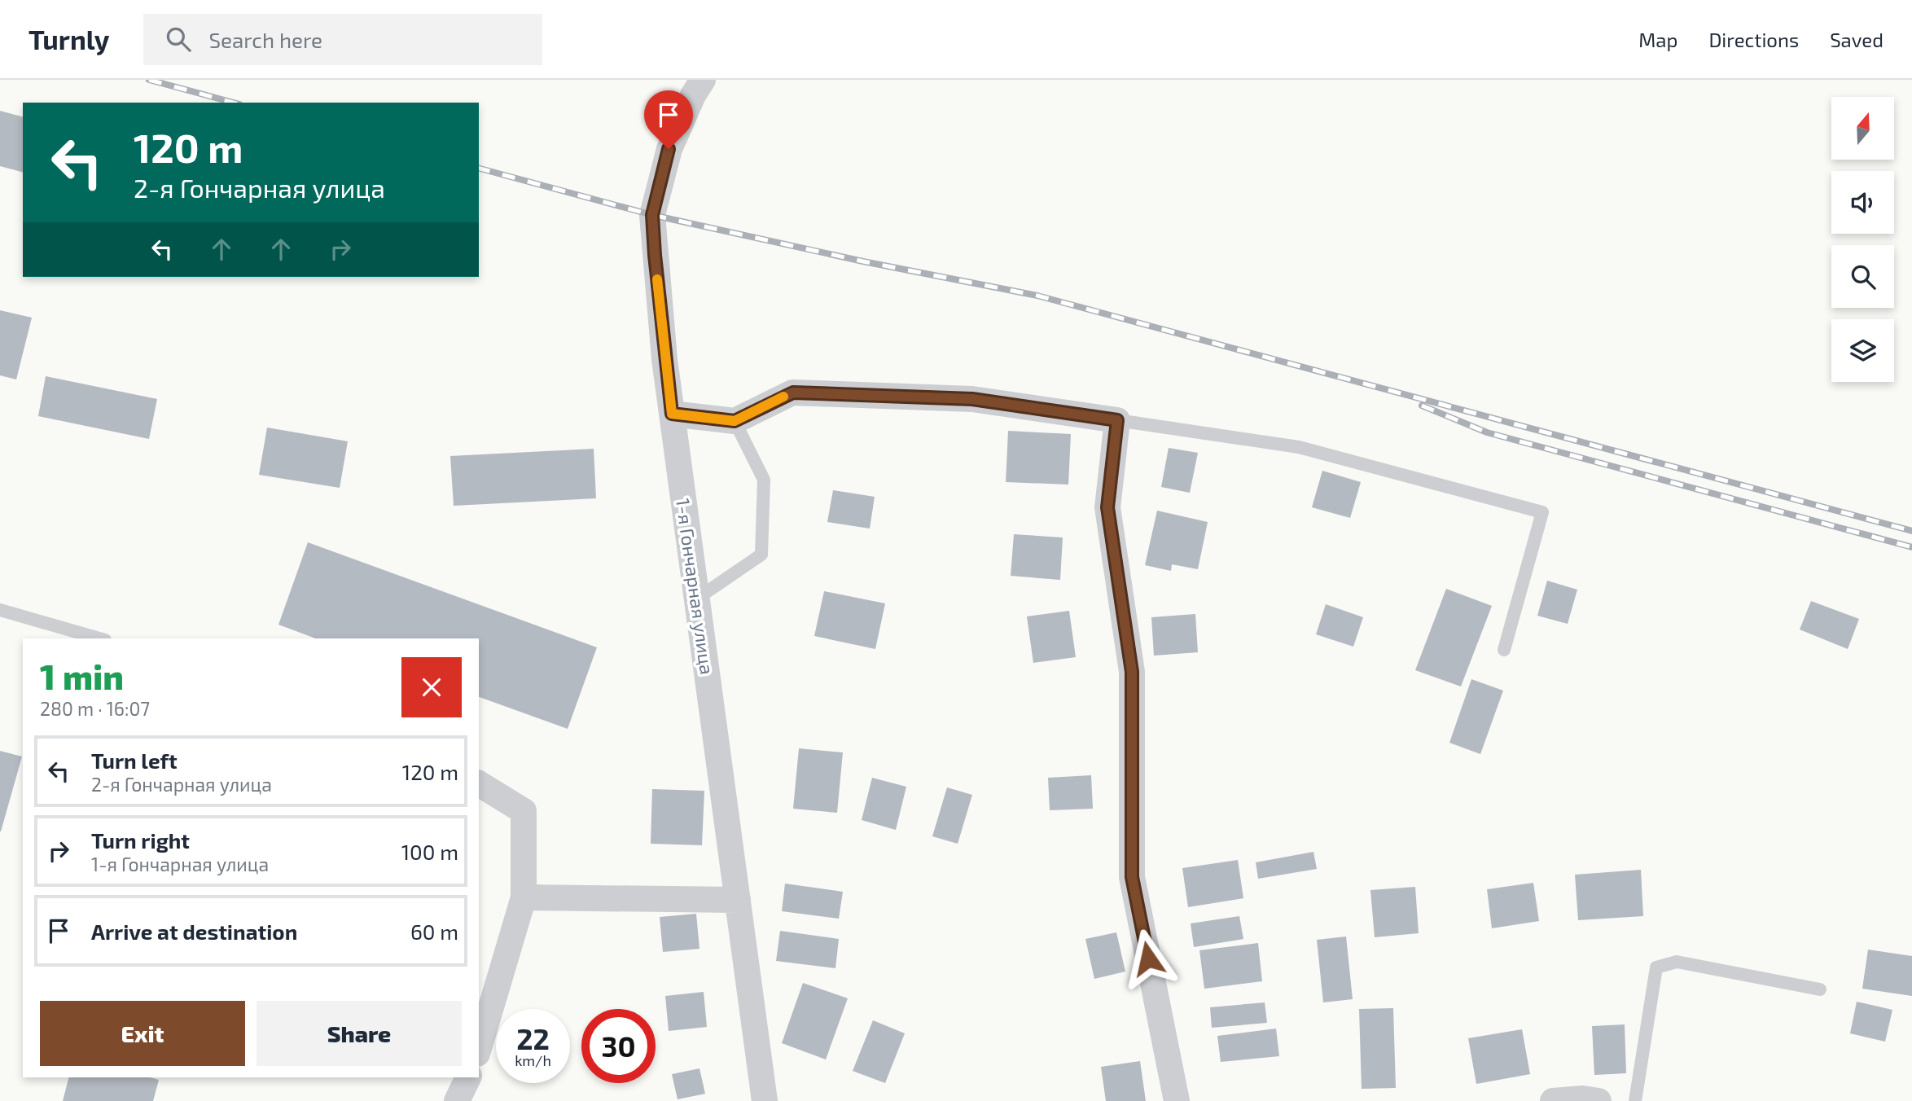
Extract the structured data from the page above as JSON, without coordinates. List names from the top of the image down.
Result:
{
  "streets": {
    "street": ["1-я Гончарная улица"]
  },
  "north": "top",
  "page": {
    "header": "Turnly",
    "search": "Search here",
    "nav": ["Map", "Directions", "Saved"],
    "turn": ["120 m", "2-я Гончарная улица"],
    "heading": ["1 min", "280 m · 16:07"],
    "list": [
      {
        "name": "Turn left",
        "note": "2-я Гончарная улица",
        "value": "120 m"
      },
      {
        "name": "Turn right",
        "note": "1-я Гончарная улица",
        "value": "100 m"
      },
      {
        "name": "Arrive at destination",
        "value": "60 m"
      }
    ],
    "buttons": ["Exit", "Share"],
    "speed": "22 km/h",
    "limit": "30"
  }
}
